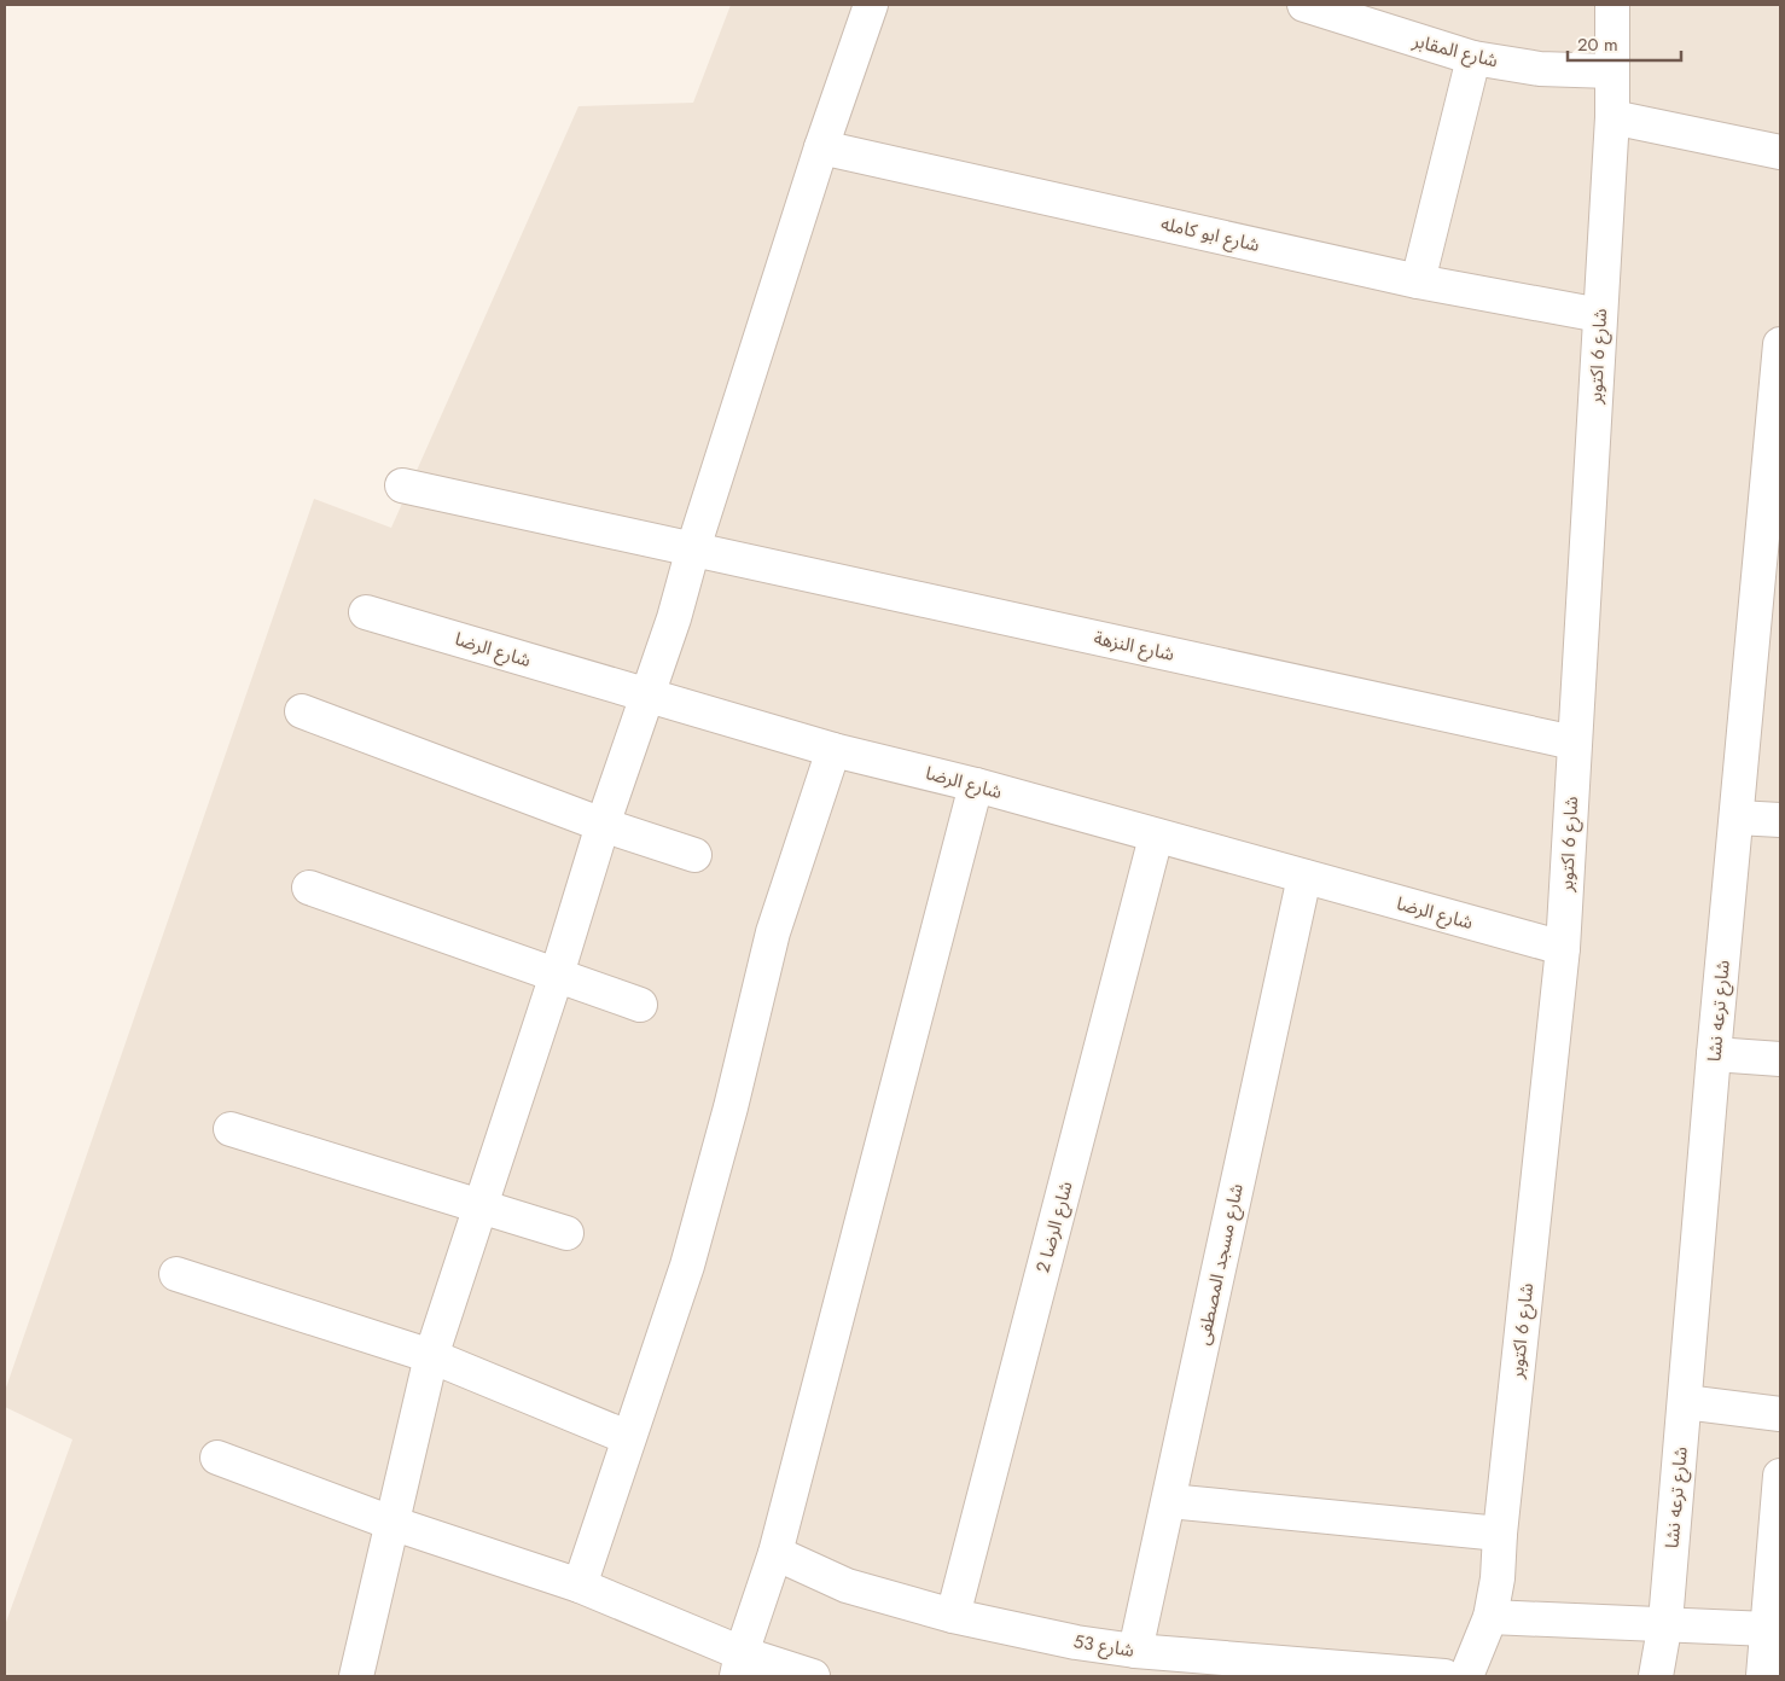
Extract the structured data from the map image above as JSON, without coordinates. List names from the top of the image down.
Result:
{
  "streets": {
    "street": [
      "شارع المقابر",
      "شارع ابو كامله",
      "شارع 6 اكتوبر",
      "شارع النزهة",
      "شارع الرضا",
      "شارع ترعه نشا",
      "شارع الرضا 2",
      "شارع مسجد المصطفى",
      "شارع 53"
    ]
  },
  "crossings": [
    ["شارع المقابر", "شارع 6 اكتوبر"],
    ["شارع ابو كامله", "شارع 6 اكتوبر"],
    ["شارع 6 اكتوبر", "شارع النزهة"],
    ["شارع 6 اكتوبر", "شارع الرضا"],
    ["شارع الرضا", "شارع الرضا 2"],
    ["شارع الرضا", "شارع مسجد المصطفى"],
    ["شارع الرضا 2", "شارع 53"],
    ["شارع مسجد المصطفى", "شارع 53"]
  ],
  "scale_bar": "20 m"
}
